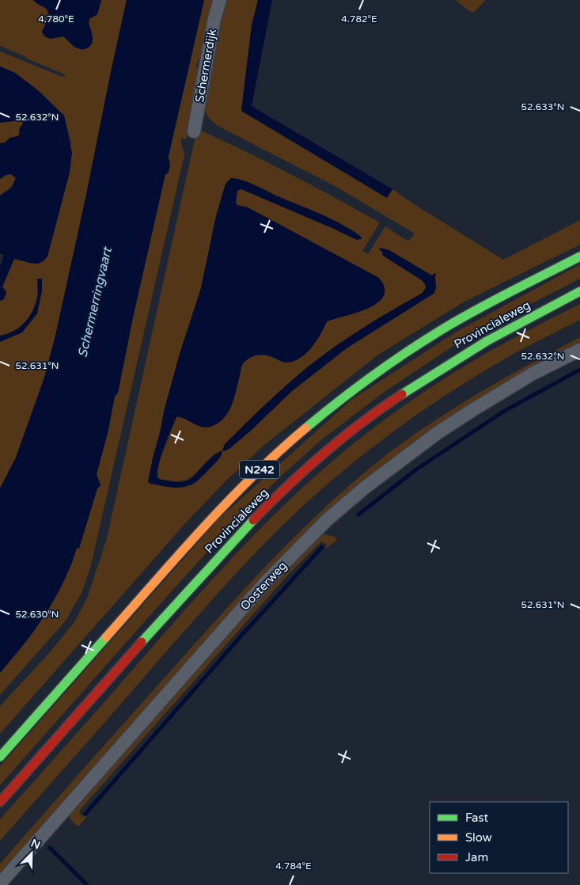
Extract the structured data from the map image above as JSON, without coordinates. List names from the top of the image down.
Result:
{
  "streets": {
    "highway": ["Provincialeweg", "N242"],
    "street": ["Schermerdijk", "Oosterweg"]
  },
  "water": ["Schermerringvaart"],
  "legend": ["Fast", "Slow", "Jam"],
  "north": "top right",
  "coordinates": [
    "4.780°E",
    "4.782°E",
    "52.633°N",
    "52.632°N",
    "52.631°N",
    "52.630°N",
    "4.784°E"
  ]
}
